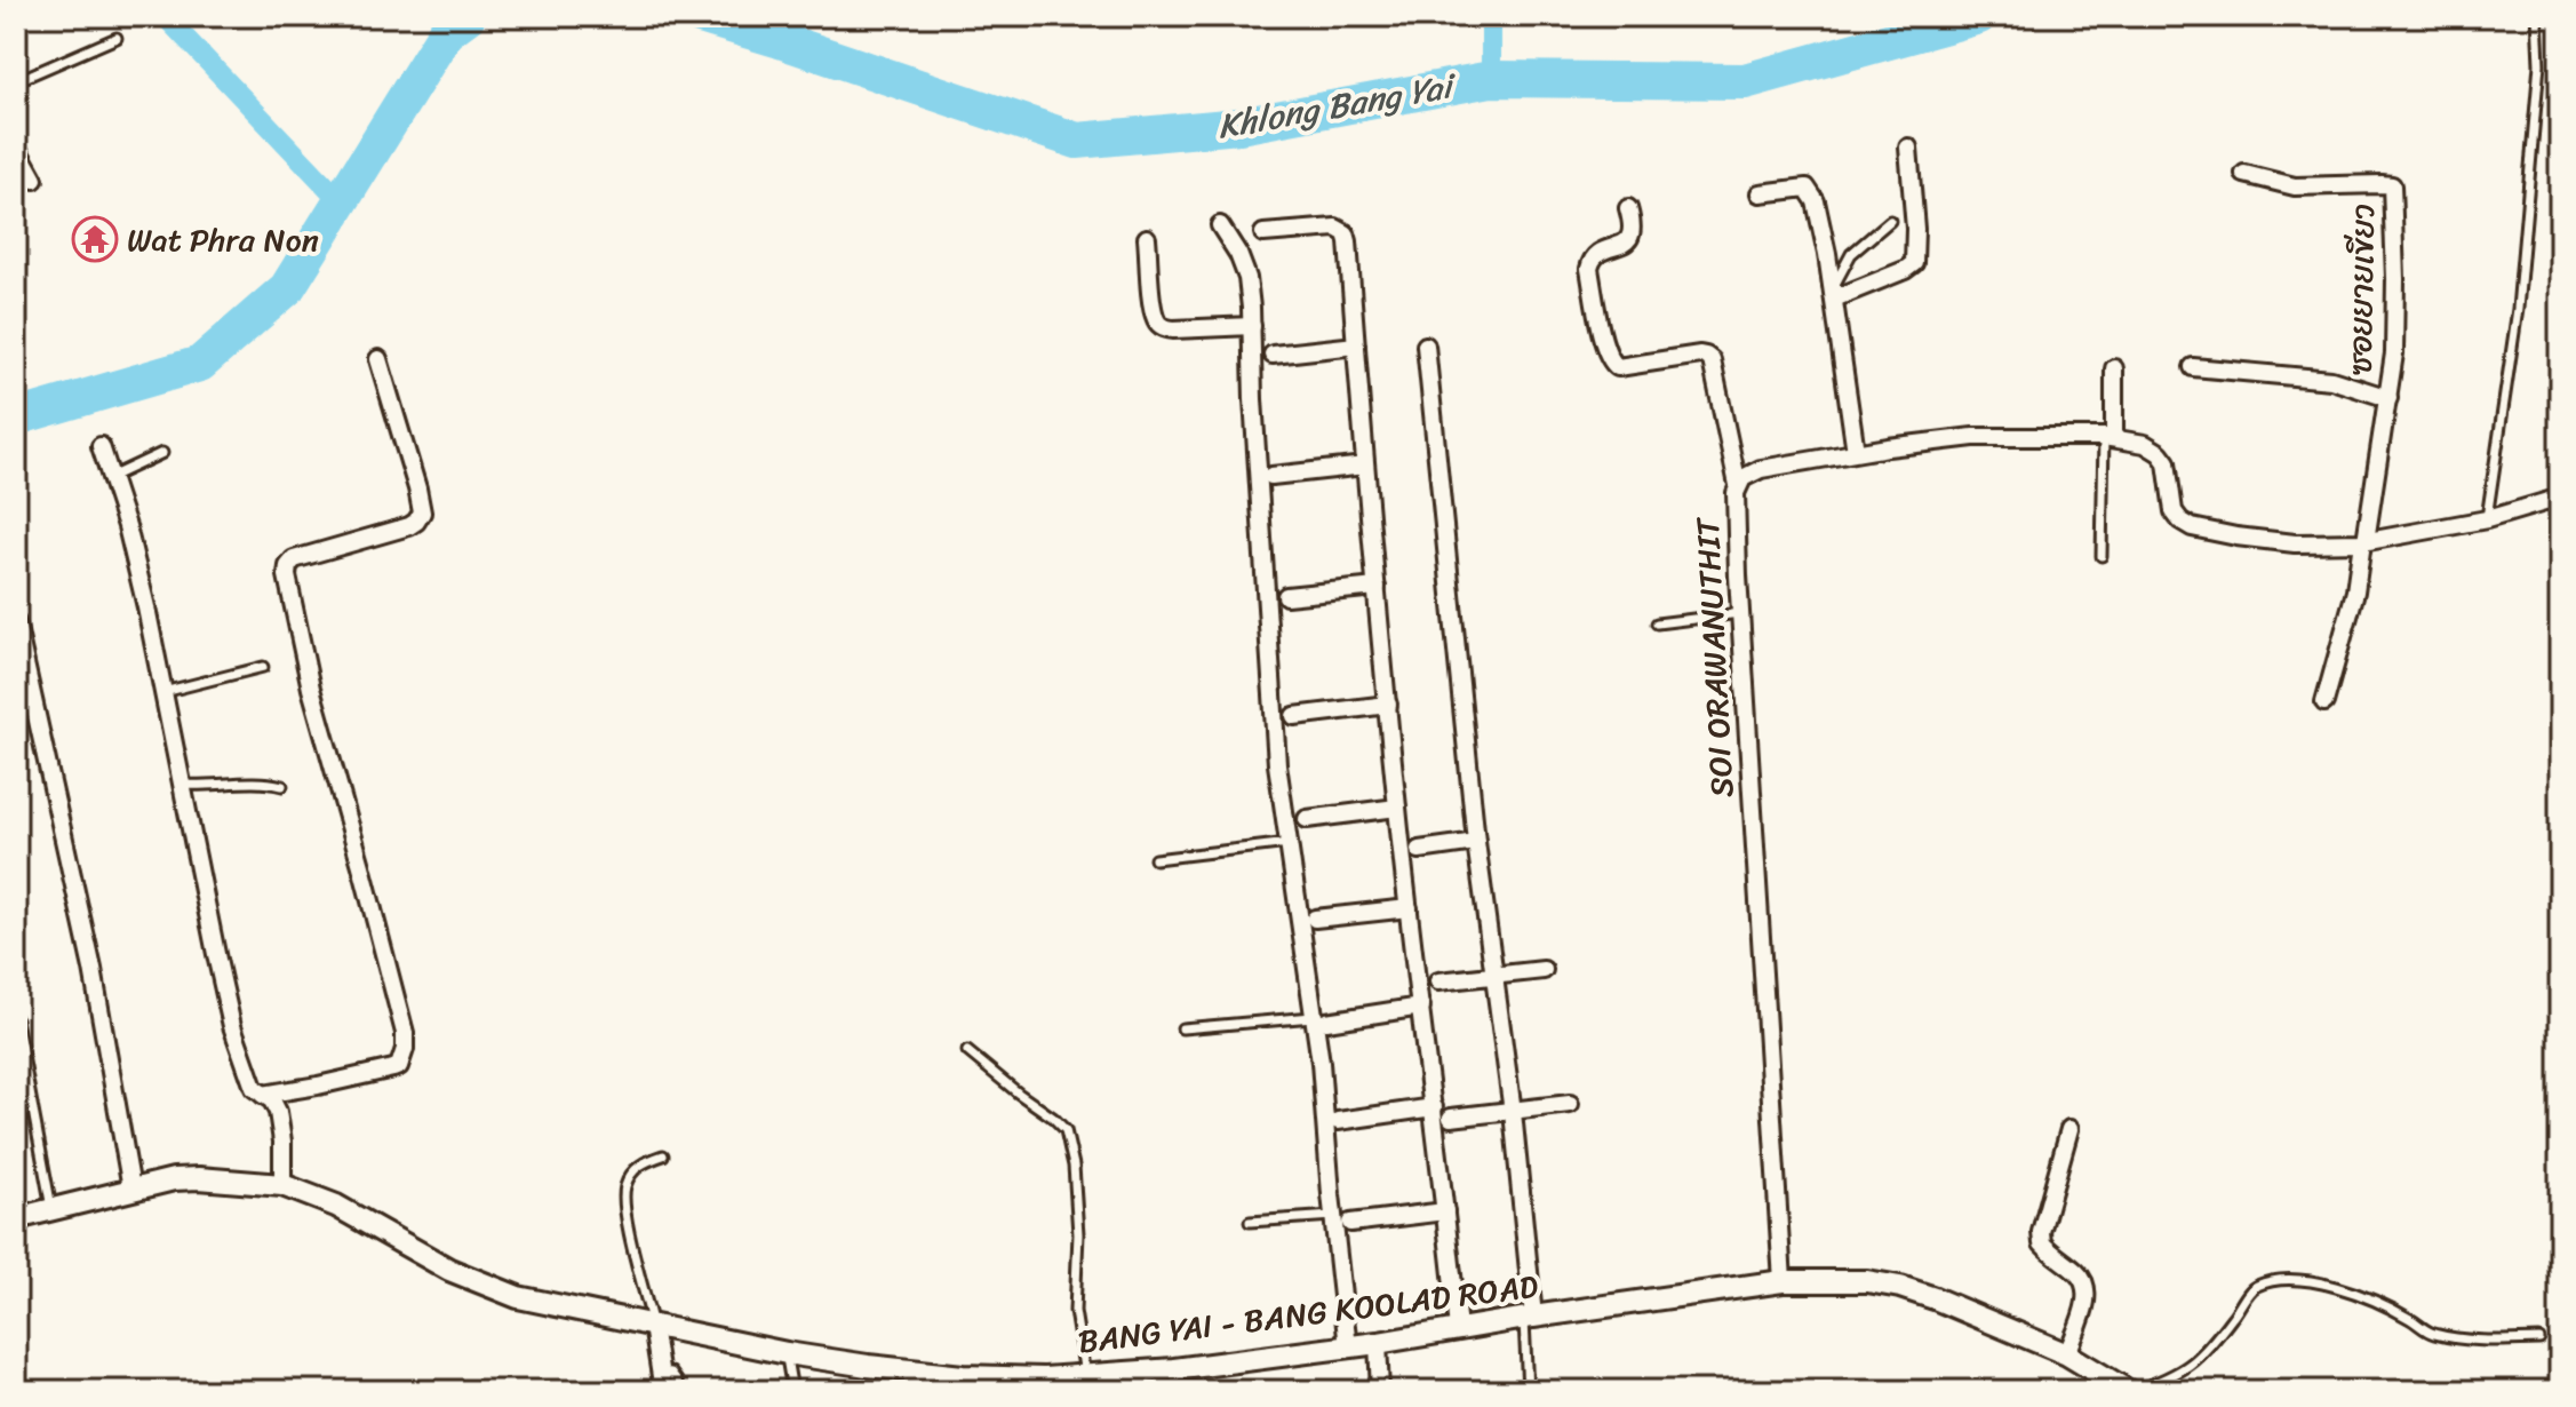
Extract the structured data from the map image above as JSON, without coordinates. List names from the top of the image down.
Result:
{
  "streets": {
    "street": ["ซอยยายเขียว", "SOI ORAWANUTHIT", "BANG YAI - BANG KOOLAD ROAD"]
  },
  "crossings": [
    ["ซอยยายเขียว", "SOI ORAWANUTHIT"],
    ["SOI ORAWANUTHIT", "BANG YAI - BANG KOOLAD ROAD"]
  ],
  "water": ["Khlong Bang Yai"],
  "places": {
    "temple": ["Wat Phra Non"]
  }
}
